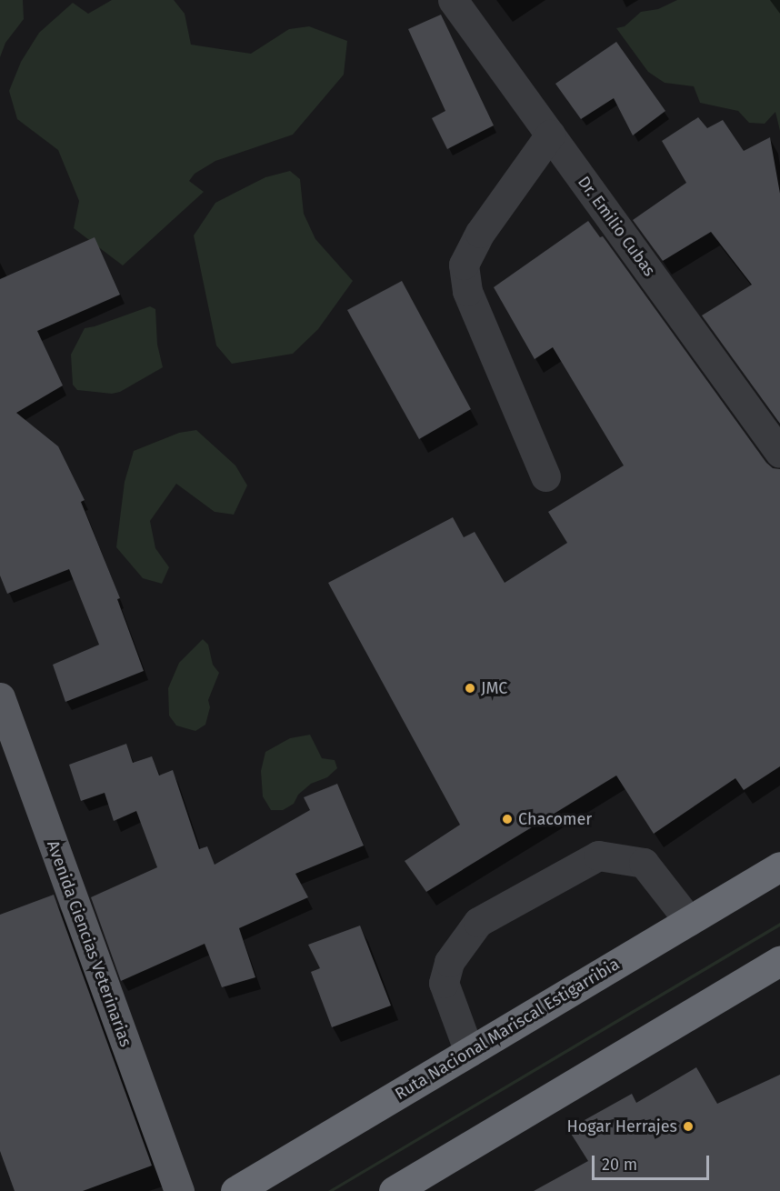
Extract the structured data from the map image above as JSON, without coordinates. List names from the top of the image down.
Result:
{
  "streets": {
    "highway": ["Ruta Nacional Mariscal Estigarribia"],
    "main road": ["Avenida Ciencias Veterinarias"],
    "street": ["Dr. Emilio Cubas"]
  },
  "places": ["JMC", "Chacomer", "Hogar Herrajes"],
  "scale_bar": "20 m"
}
